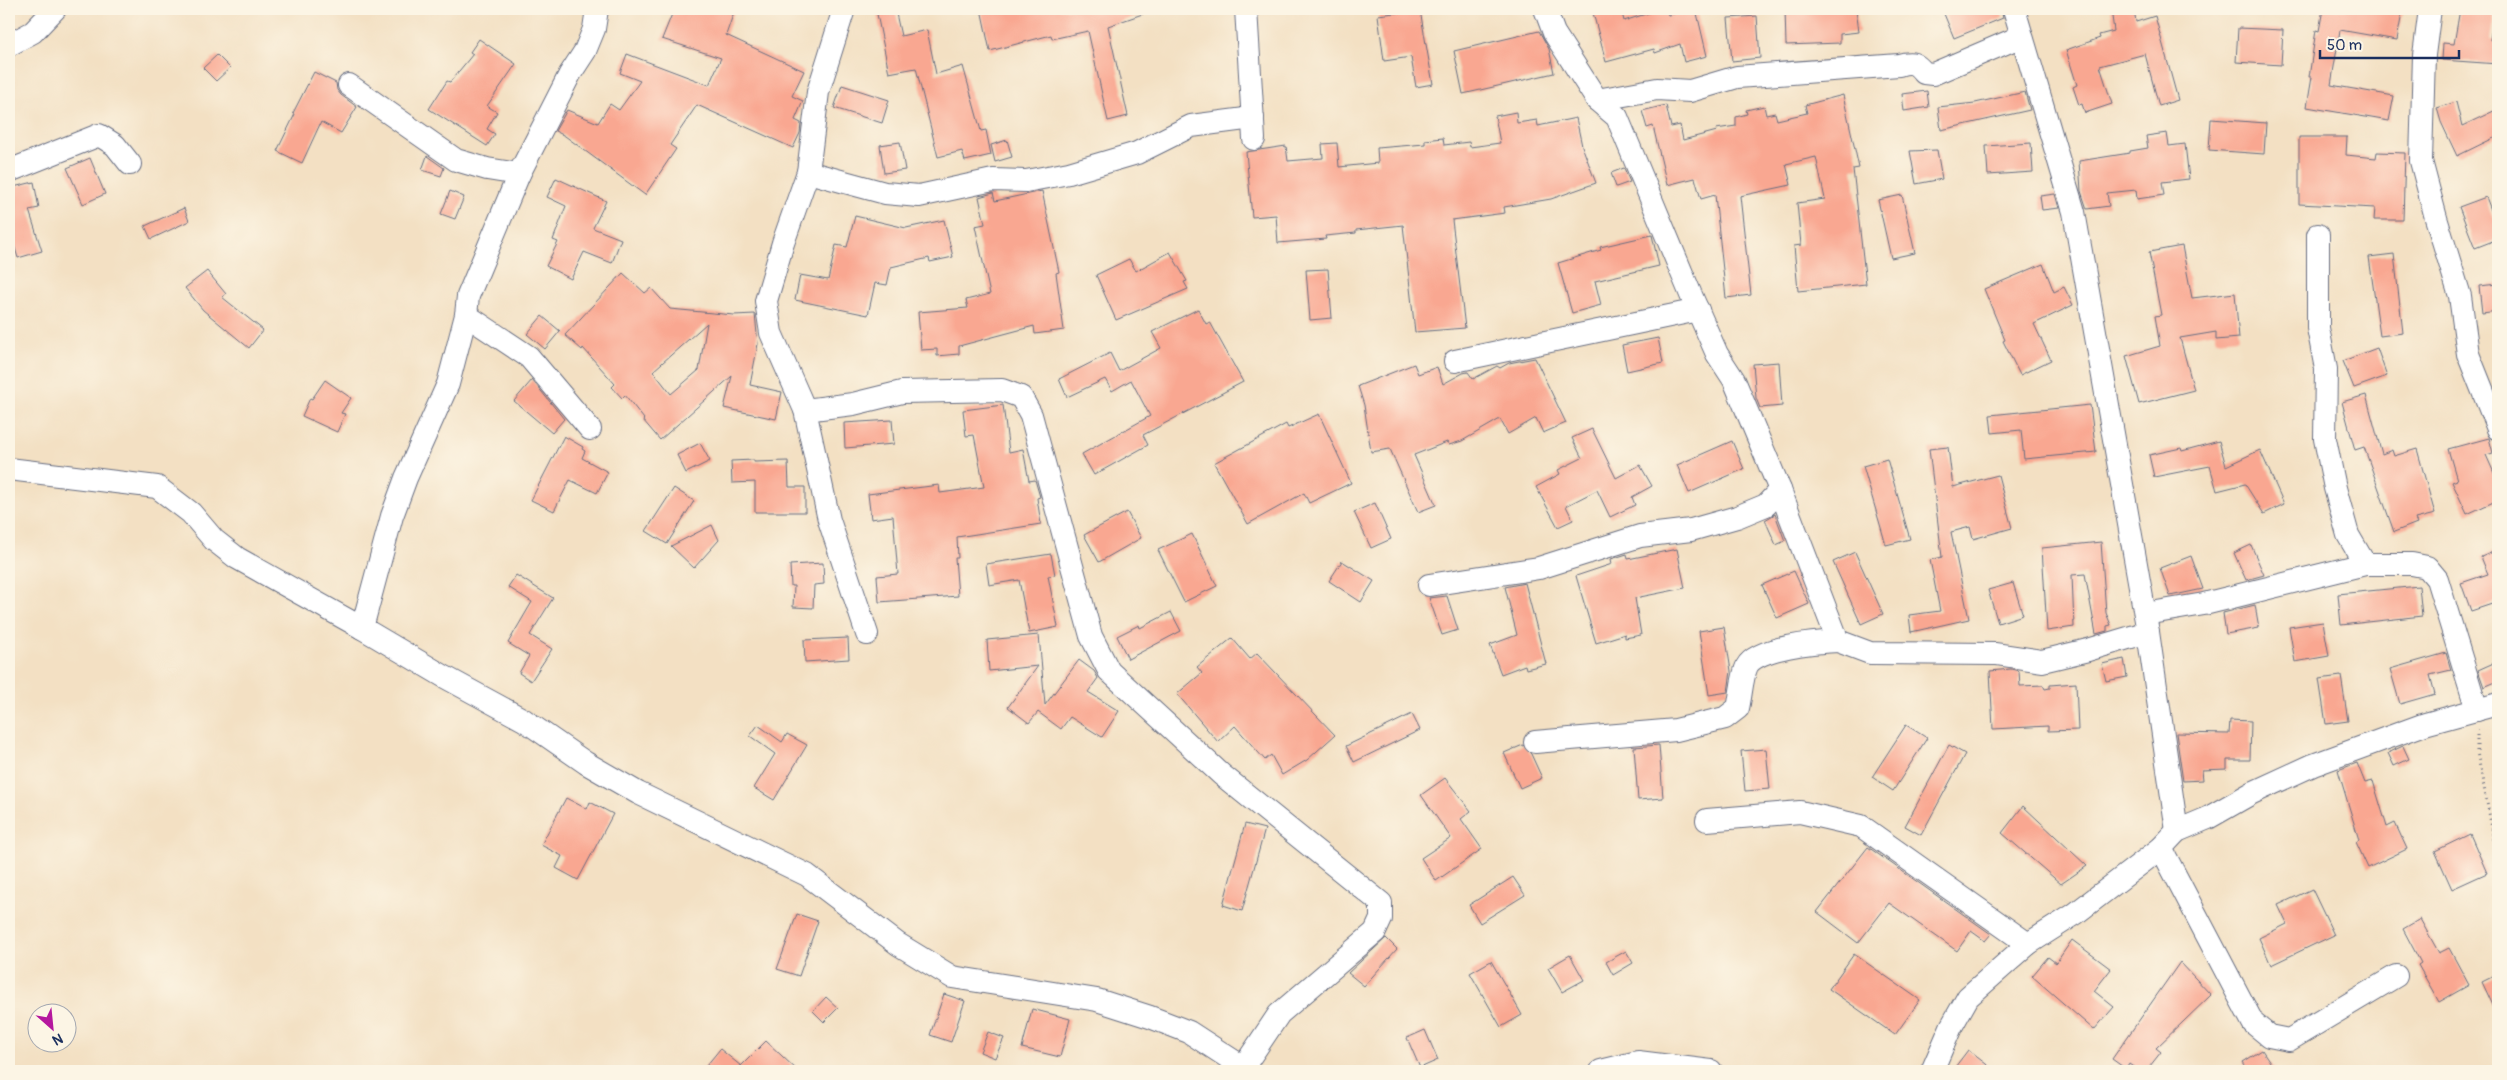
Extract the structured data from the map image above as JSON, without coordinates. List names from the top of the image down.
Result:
{
  "scale_bar": "50 m",
  "north": "bottom right"
}
